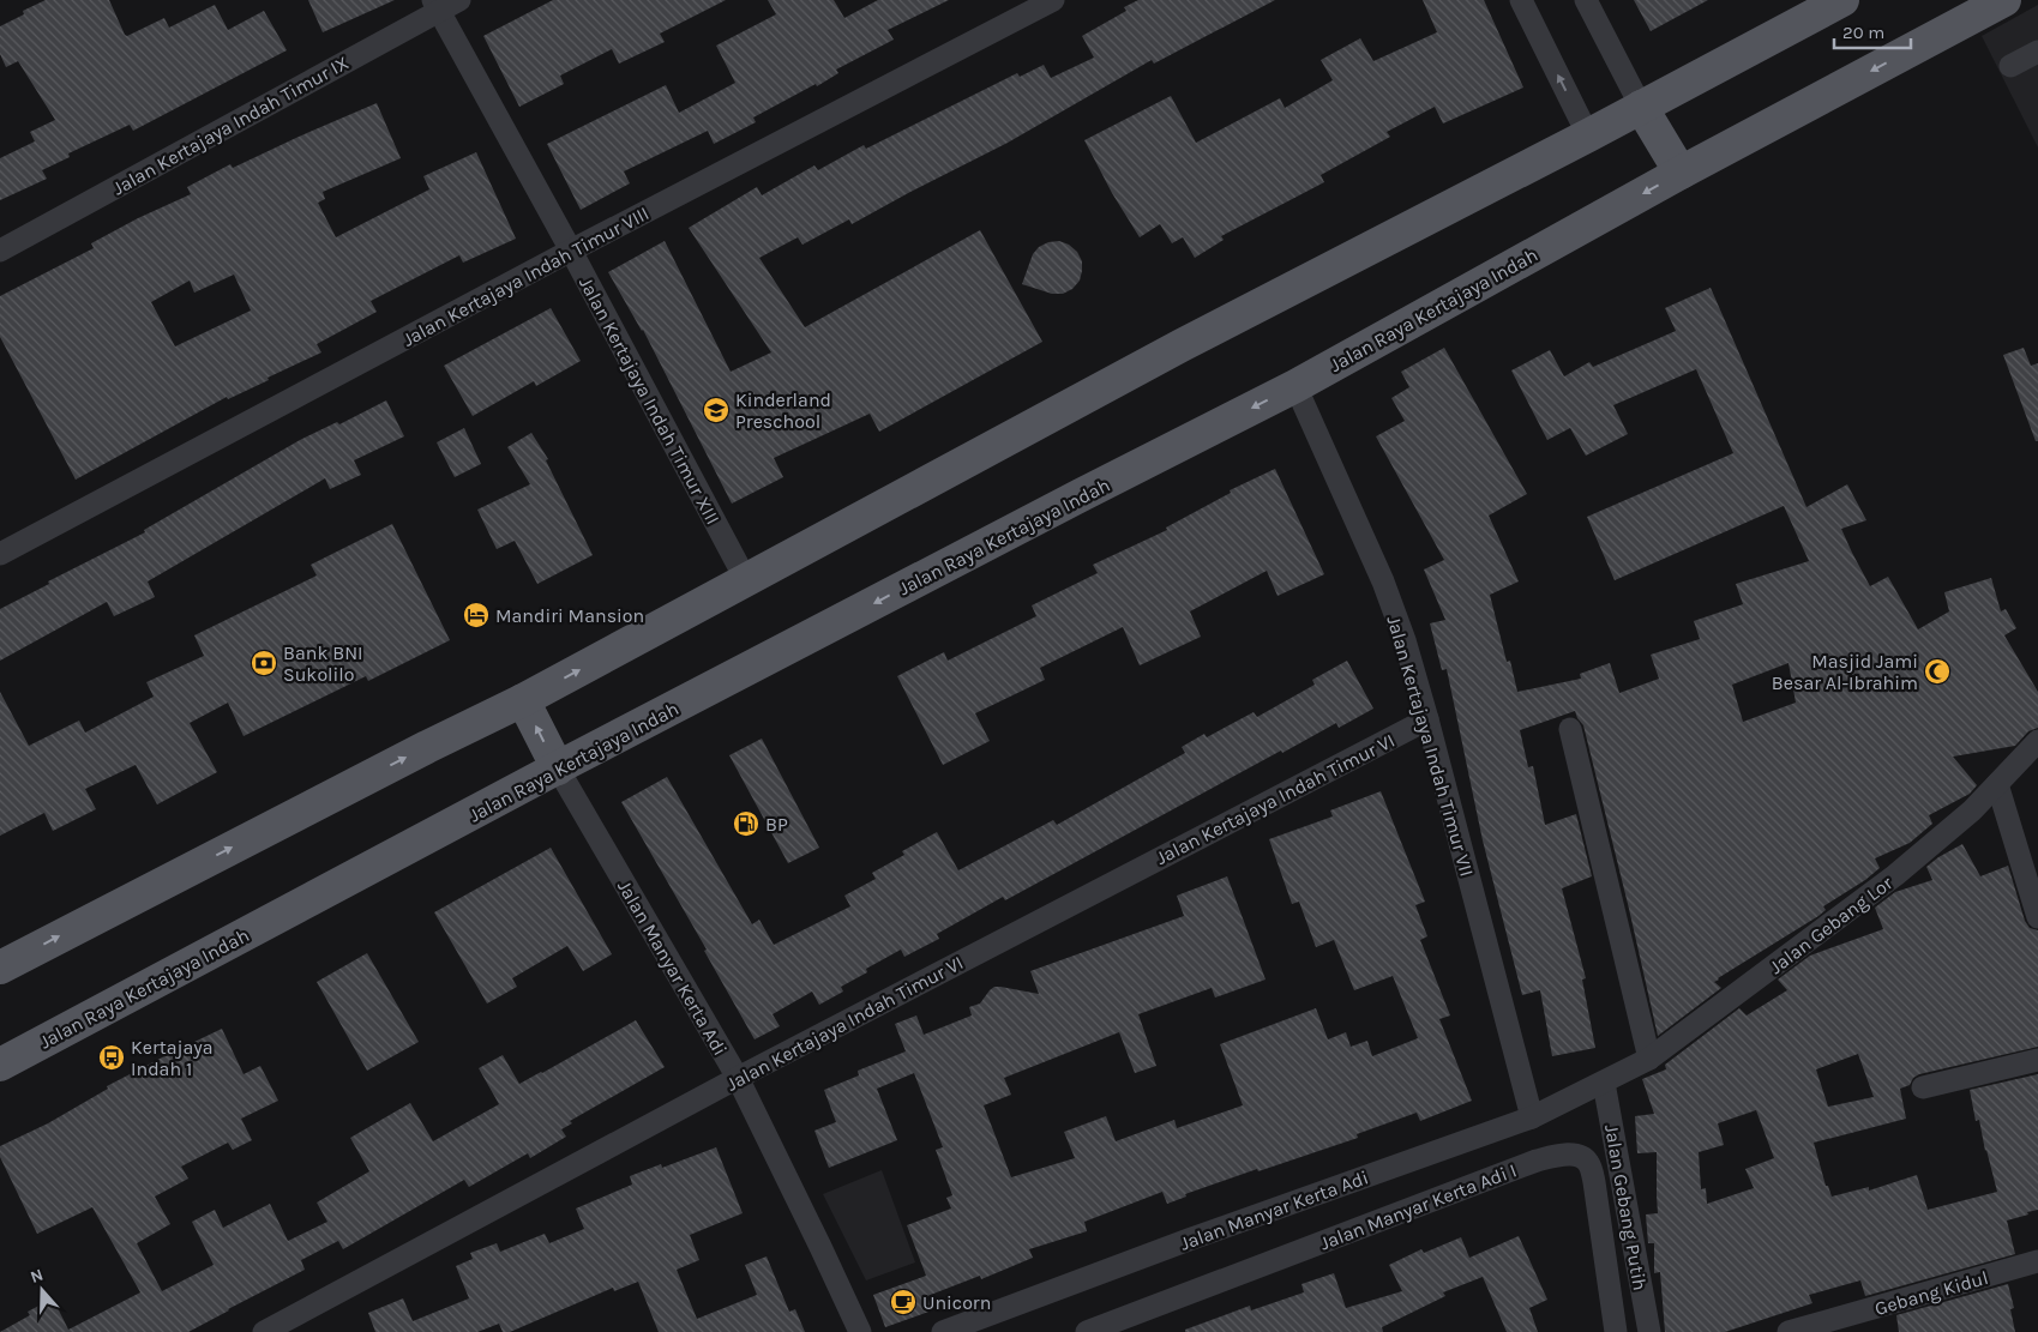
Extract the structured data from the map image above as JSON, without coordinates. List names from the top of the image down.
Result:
{
  "streets": {
    "main road": ["Jalan Raya Kertajaya Indah"],
    "street": [
      "Jalan Kertajaya Indah Timur IX",
      "Jalan Kertajaya Indah Timur VIII",
      "Jalan Kertajaya Indah Timur XIII",
      "Jalan Kertajaya Indah Timur VII",
      "Jalan Kertajaya Indah Timur VI",
      "Jalan Gebang Lor",
      "Jalan Manyar Kerta Adi",
      "Jalan Manyar Kerta Adi I",
      "Jalan Gebang Putih",
      "Gebang Kidul"
    ]
  },
  "crossings": [
    ["Jalan Kertajaya Indah Timur IX", "Jalan Kertajaya Indah Timur XIII"],
    ["Jalan Kertajaya Indah Timur VIII", "Jalan Kertajaya Indah Timur XIII"],
    ["Jalan Raya Kertajaya Indah", "Jalan Kertajaya Indah Timur VII"],
    ["Jalan Raya Kertajaya Indah", "Jalan Manyar Kerta Adi"],
    ["Jalan Kertajaya Indah Timur VII", "Jalan Kertajaya Indah Timur VI"],
    ["Jalan Kertajaya Indah Timur VII", "Jalan Manyar Kerta Adi"],
    ["Jalan Kertajaya Indah Timur VI", "Jalan Manyar Kerta Adi"],
    ["Jalan Gebang Lor", "Jalan Manyar Kerta Adi"],
    ["Jalan Gebang Lor", "Jalan Gebang Putih"],
    ["Jalan Manyar Kerta Adi", "Jalan Gebang Putih"]
  ],
  "places": {
    "school or university": ["Kinderland Preschool"],
    "hotel": ["Mandiri Mansion"],
    "bank": ["Bank BNI Sukolilo"],
    "mosque": ["Masjid Jami Besar Al-Ibrahim"],
    "fuel station": ["BP"],
    "bus stop": ["Kertajaya Indah 1"],
    "cafe": ["Unicorn"]
  },
  "scale_bar": "20 m",
  "north": "top"
}
